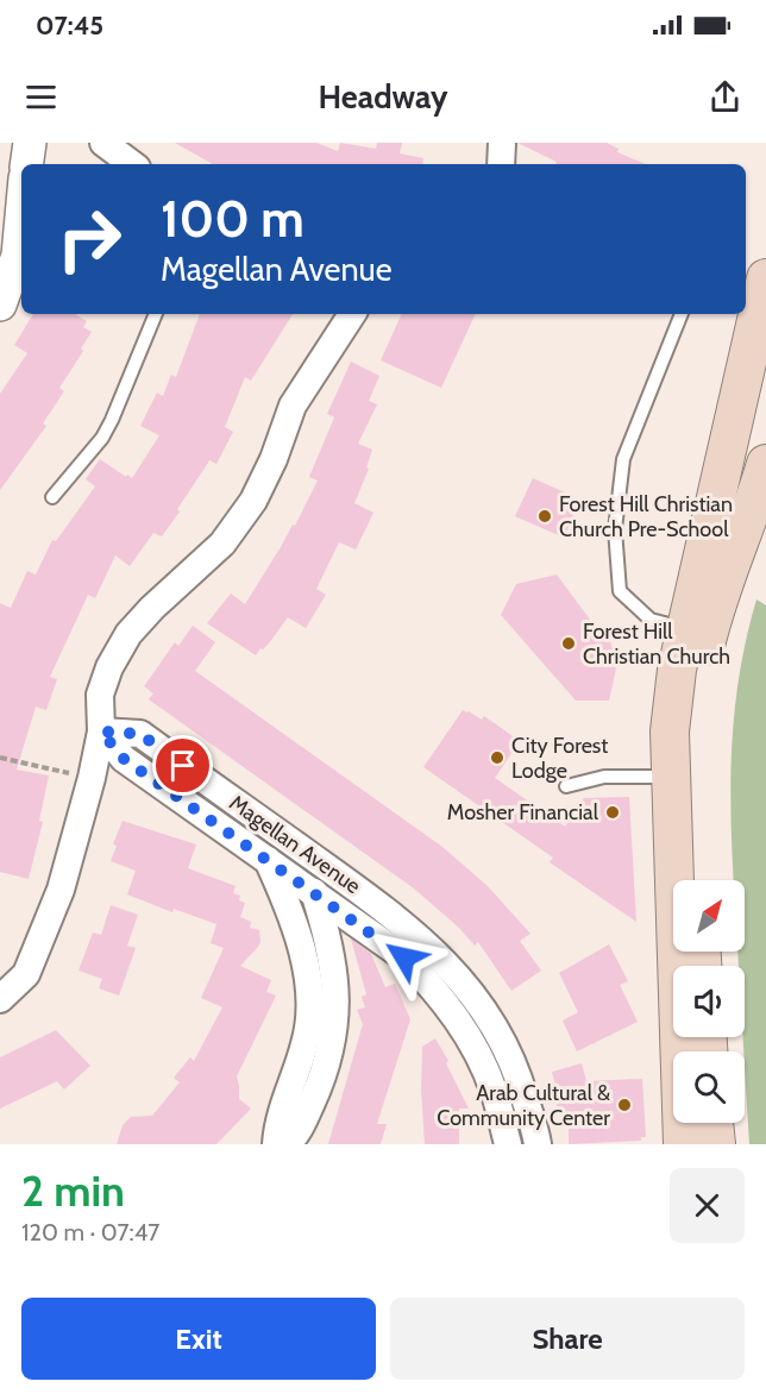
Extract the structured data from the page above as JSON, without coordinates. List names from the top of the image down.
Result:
{
  "streets": {
    "street": ["Magellan Avenue"]
  },
  "places": [
    "Forest Hill Christian Church Pre-School",
    "Forest Hill Christian Church",
    "City Forest Lodge",
    "Mosher Financial",
    "Arab Cultural & Community Center"
  ],
  "north": "top right",
  "page": {
    "status": "07:45",
    "header": "Headway",
    "turn": ["100 m", "Magellan Avenue"],
    "heading": ["2 min", "120 m · 07:47"],
    "buttons": ["Exit", "Share"]
  }
}
